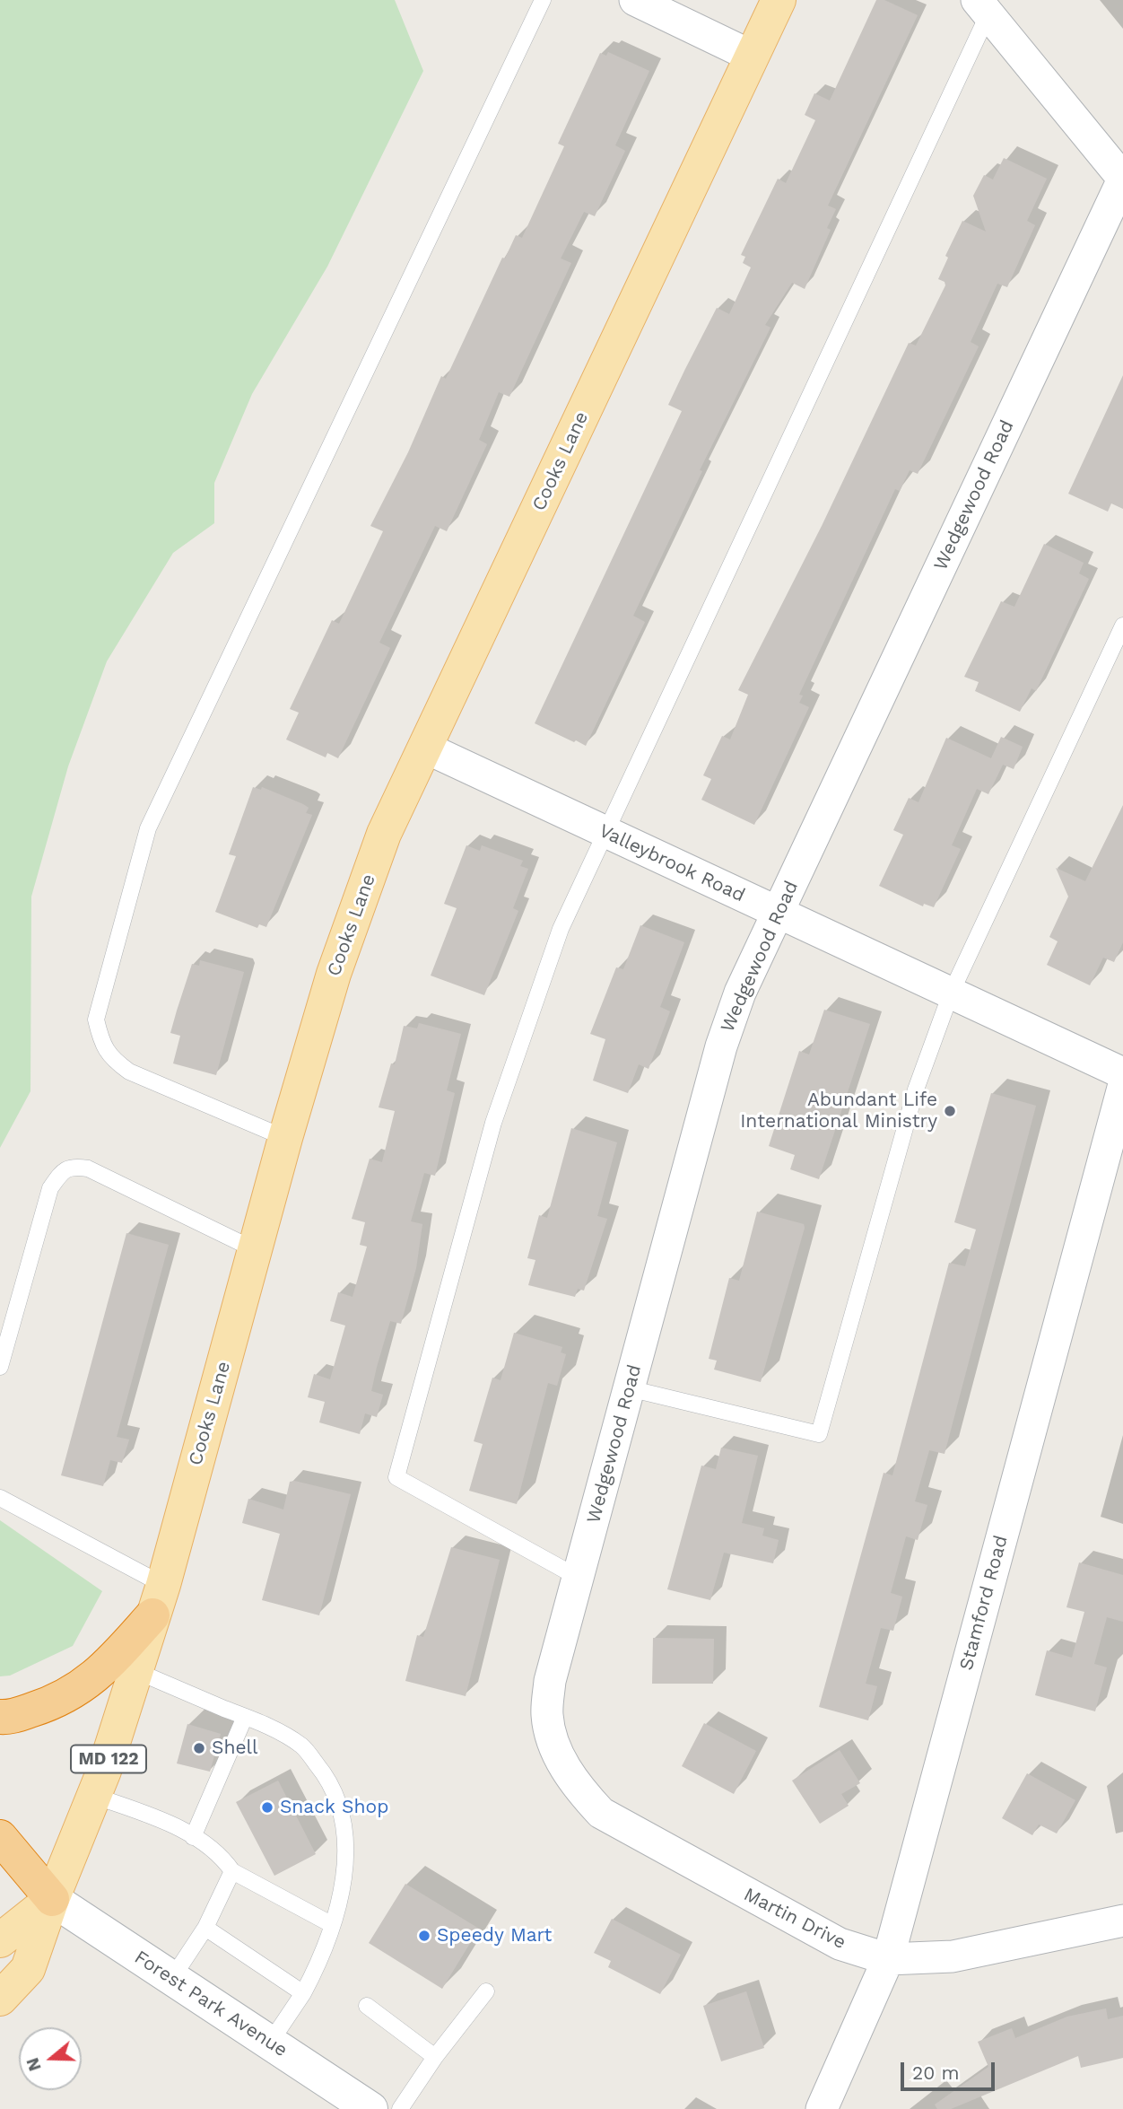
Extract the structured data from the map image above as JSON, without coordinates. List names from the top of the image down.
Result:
{
  "streets": {
    "main road": ["Cooks Lane", "MD 122"],
    "street": [
      "Wedgewood Road",
      "Valleybrook Road",
      "Stamford Road",
      "Martin Drive",
      "Forest Park Avenue"
    ]
  },
  "crossings": [
    ["Cooks Lane", "Valleybrook Road"],
    ["Cooks Lane", "MD 122"],
    ["Cooks Lane", "Forest Park Avenue"],
    ["Wedgewood Road", "Valleybrook Road"],
    ["Wedgewood Road", "Martin Drive"],
    ["Stamford Road", "Martin Drive"],
    ["MD 122", "Forest Park Avenue"]
  ],
  "places": [
    "Abundant Life International Ministry",
    "Shell",
    "Snack Shop",
    "Speedy Mart"
  ],
  "scale_bar": "20 m",
  "north": "left"
}
